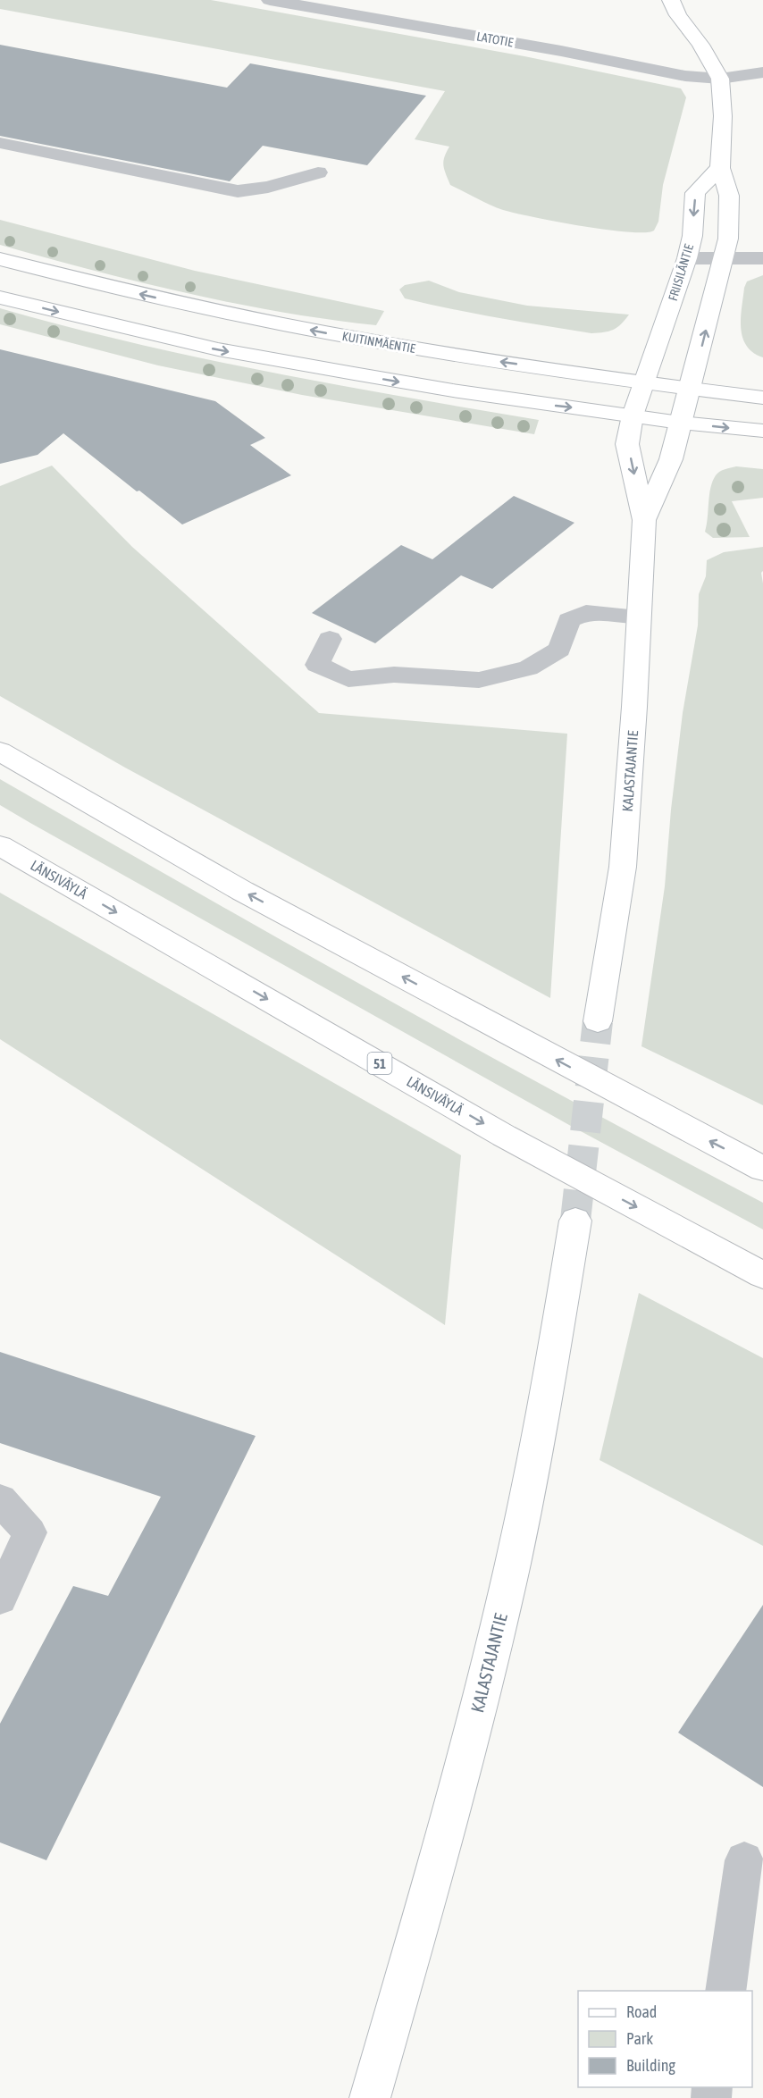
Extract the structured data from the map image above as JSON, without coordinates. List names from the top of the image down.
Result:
{
  "streets": {
    "main road": [
      "FRIISILÄNTIE",
      "KUITINMÄENTIE",
      "KALASTAJANTIE",
      "LÄNSIVÄYLÄ",
      "51"
    ],
    "street": ["LATOTIE"]
  },
  "crossings": [
    ["FRIISILÄNTIE", "KUITINMÄENTIE"],
    ["FRIISILÄNTIE", "KALASTAJANTIE"],
    ["KUITINMÄENTIE", "KALASTAJANTIE"]
  ],
  "legend": ["Road", "Park", "Building"]
}
